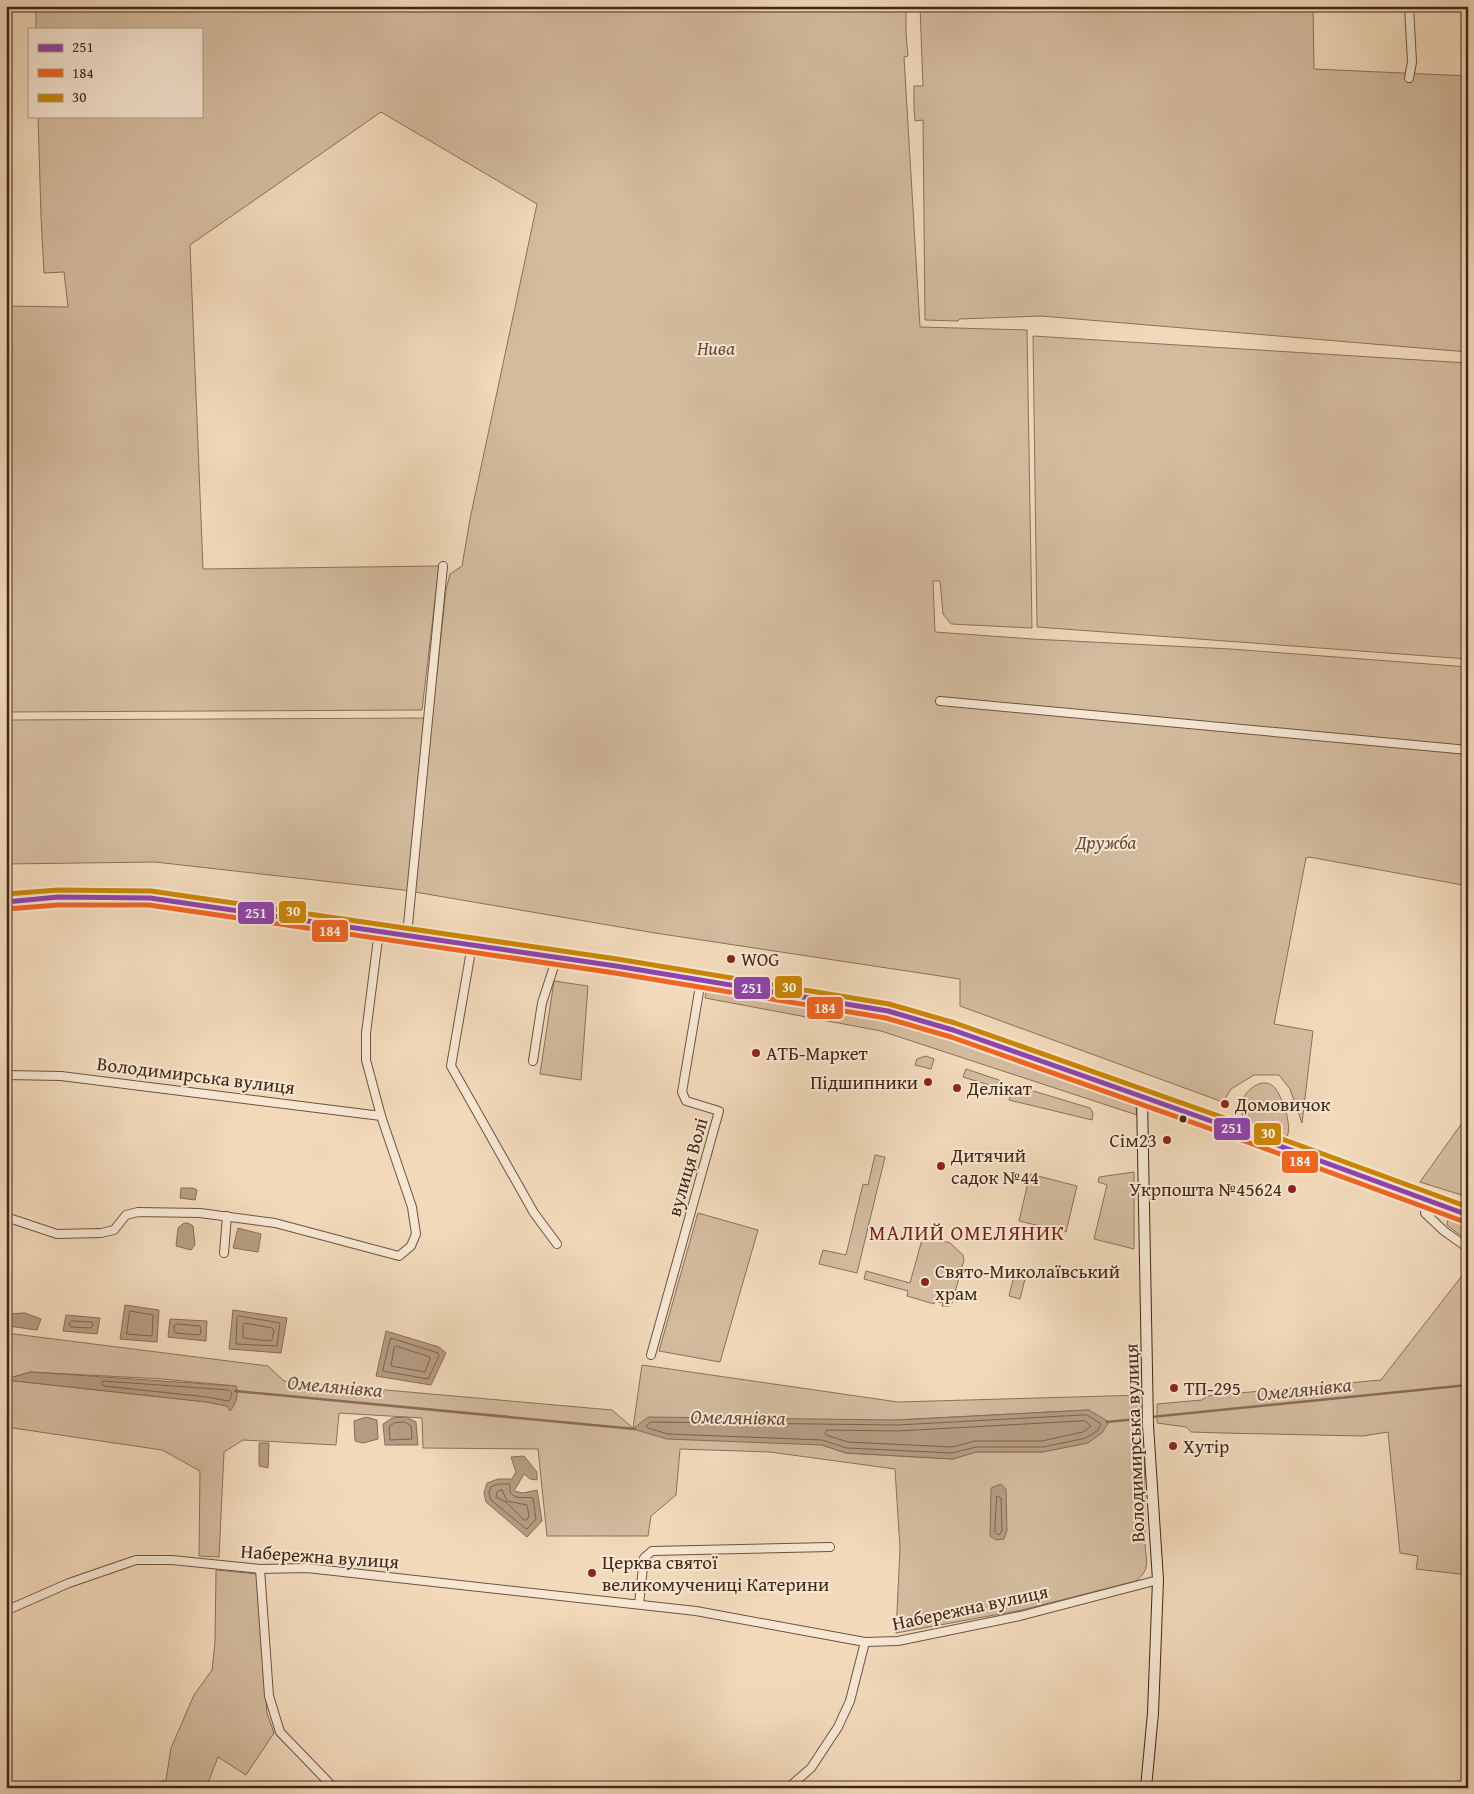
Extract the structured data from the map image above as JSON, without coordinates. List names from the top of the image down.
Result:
{
  "streets": {
    "street": ["Володимирська вулиця", "вулиця Волі", "Набережна вулиця"]
  },
  "crossings": [
    ["Володимирська вулиця", "Набережна вулиця"]
  ],
  "districts": ["МАЛИЙ ОМЕЛЯНИК"],
  "water": ["Омелянівка"],
  "parks": ["Нива", "Дружба"],
  "places": [
    "WOG",
    "АТБ-Маркет",
    "Підшипники",
    "Делікат",
    "Домовичок",
    "Сім23",
    "Дитячий садок №44",
    "Укрпошта №45624",
    "Свято-Миколаївський храм",
    "ТП-295",
    "Хутір",
    "Церква святої великомучениці Катерини"
  ],
  "lines": ["transit line 30", "transit line 251", "transit line 184"],
  "legend": ["251", "184", "30"]
}
